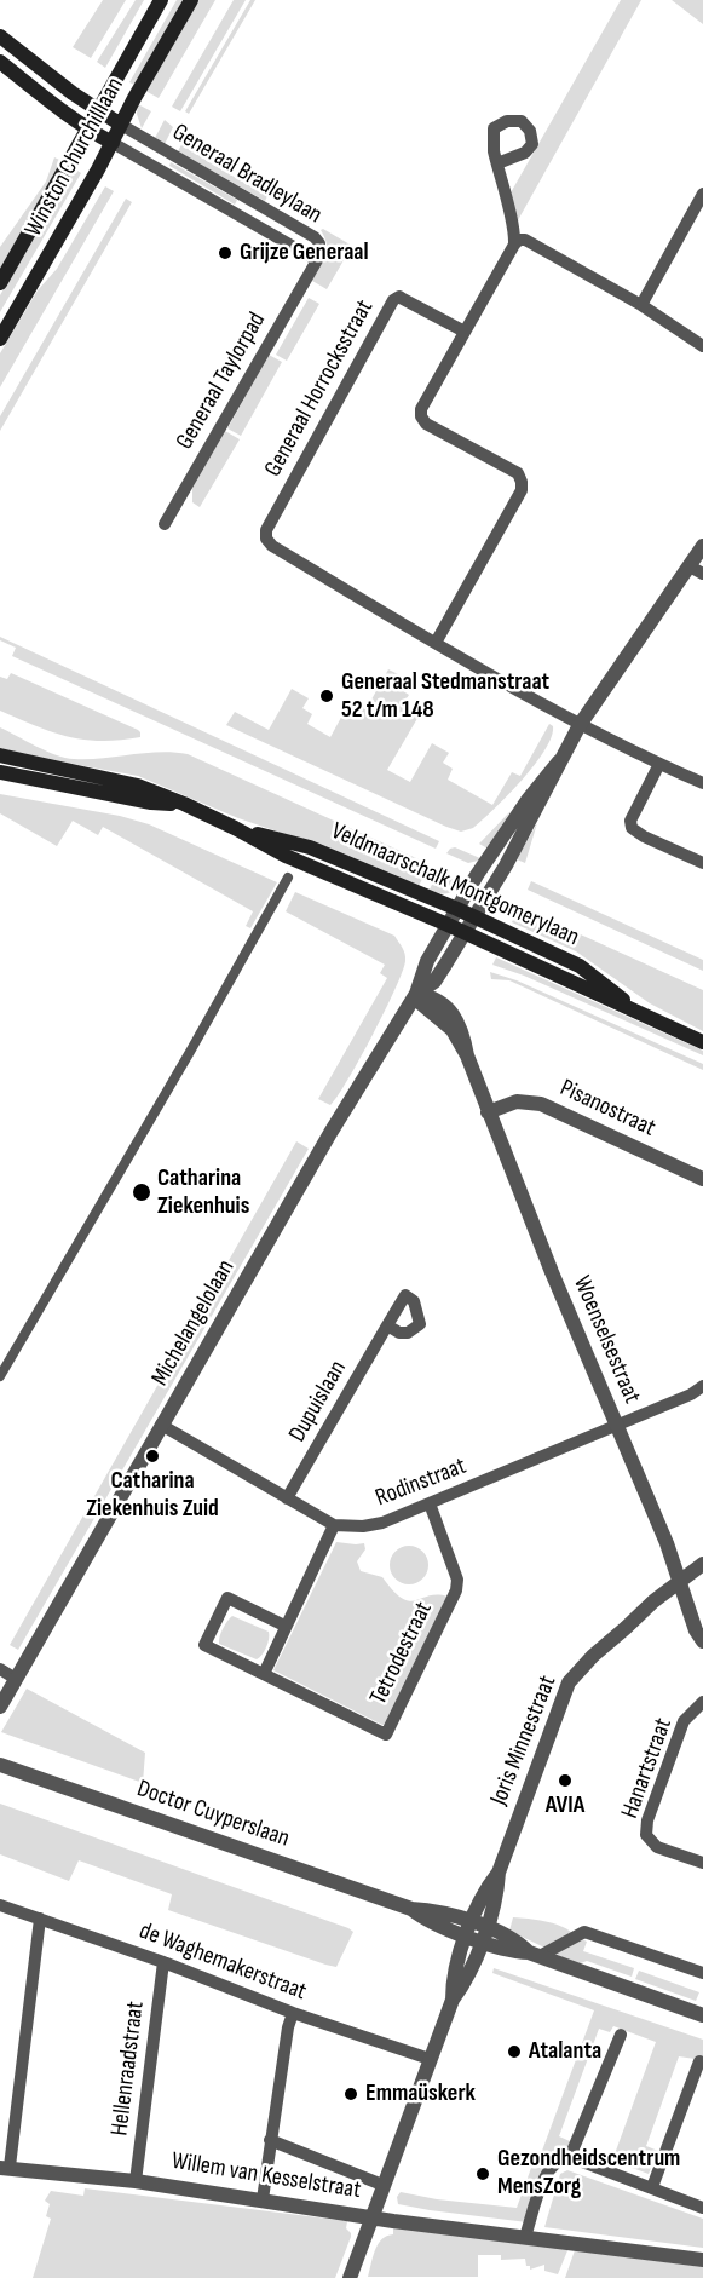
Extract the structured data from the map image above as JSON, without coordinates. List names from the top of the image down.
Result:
{
  "streets": {
    "main road": ["Winston Churchilllaan", "Veldmaarschalk Montgomerylaan"],
    "street": [
      "Generaal Bradleylaan",
      "Generaal Taylorpad",
      "Generaal Horrocksstraat",
      "Pisanostraat",
      "Michelangelolaan",
      "Woenselsestraat",
      "Dupuislaan",
      "Rodinstraat",
      "Tetrodestraat",
      "Joris Minnestraat",
      "Hanartstraat",
      "Doctor Cuyperslaan",
      "de Waghemakerstraat",
      "Hellenraadstraat",
      "Willem van Kesselstraat"
    ]
  },
  "crossings": [
    ["Winston Churchilllaan", "Generaal Bradleylaan"],
    ["Generaal Bradleylaan", "Generaal Taylorpad"],
    ["Veldmaarschalk Montgomerylaan", "Michelangelolaan"],
    ["Pisanostraat", "Woenselsestraat"],
    ["Michelangelolaan", "Woenselsestraat"],
    ["Michelangelolaan", "Rodinstraat"],
    ["Woenselsestraat", "Rodinstraat"],
    ["Woenselsestraat", "Joris Minnestraat"],
    ["Dupuislaan", "Rodinstraat"],
    ["Rodinstraat", "Tetrodestraat"],
    ["Joris Minnestraat", "Doctor Cuyperslaan"],
    ["de Waghemakerstraat", "Hellenraadstraat"],
    ["Hellenraadstraat", "Willem van Kesselstraat"]
  ],
  "places": [
    "Grijze Generaal",
    "Generaal Stedmanstraat 52 t/m 148",
    "Catharina Ziekenhuis",
    "Catharina Ziekenhuis Zuid",
    "AVIA",
    "Atalanta",
    "Emmaüskerk",
    "Gezondheidscentrum MensZorg"
  ]
}
